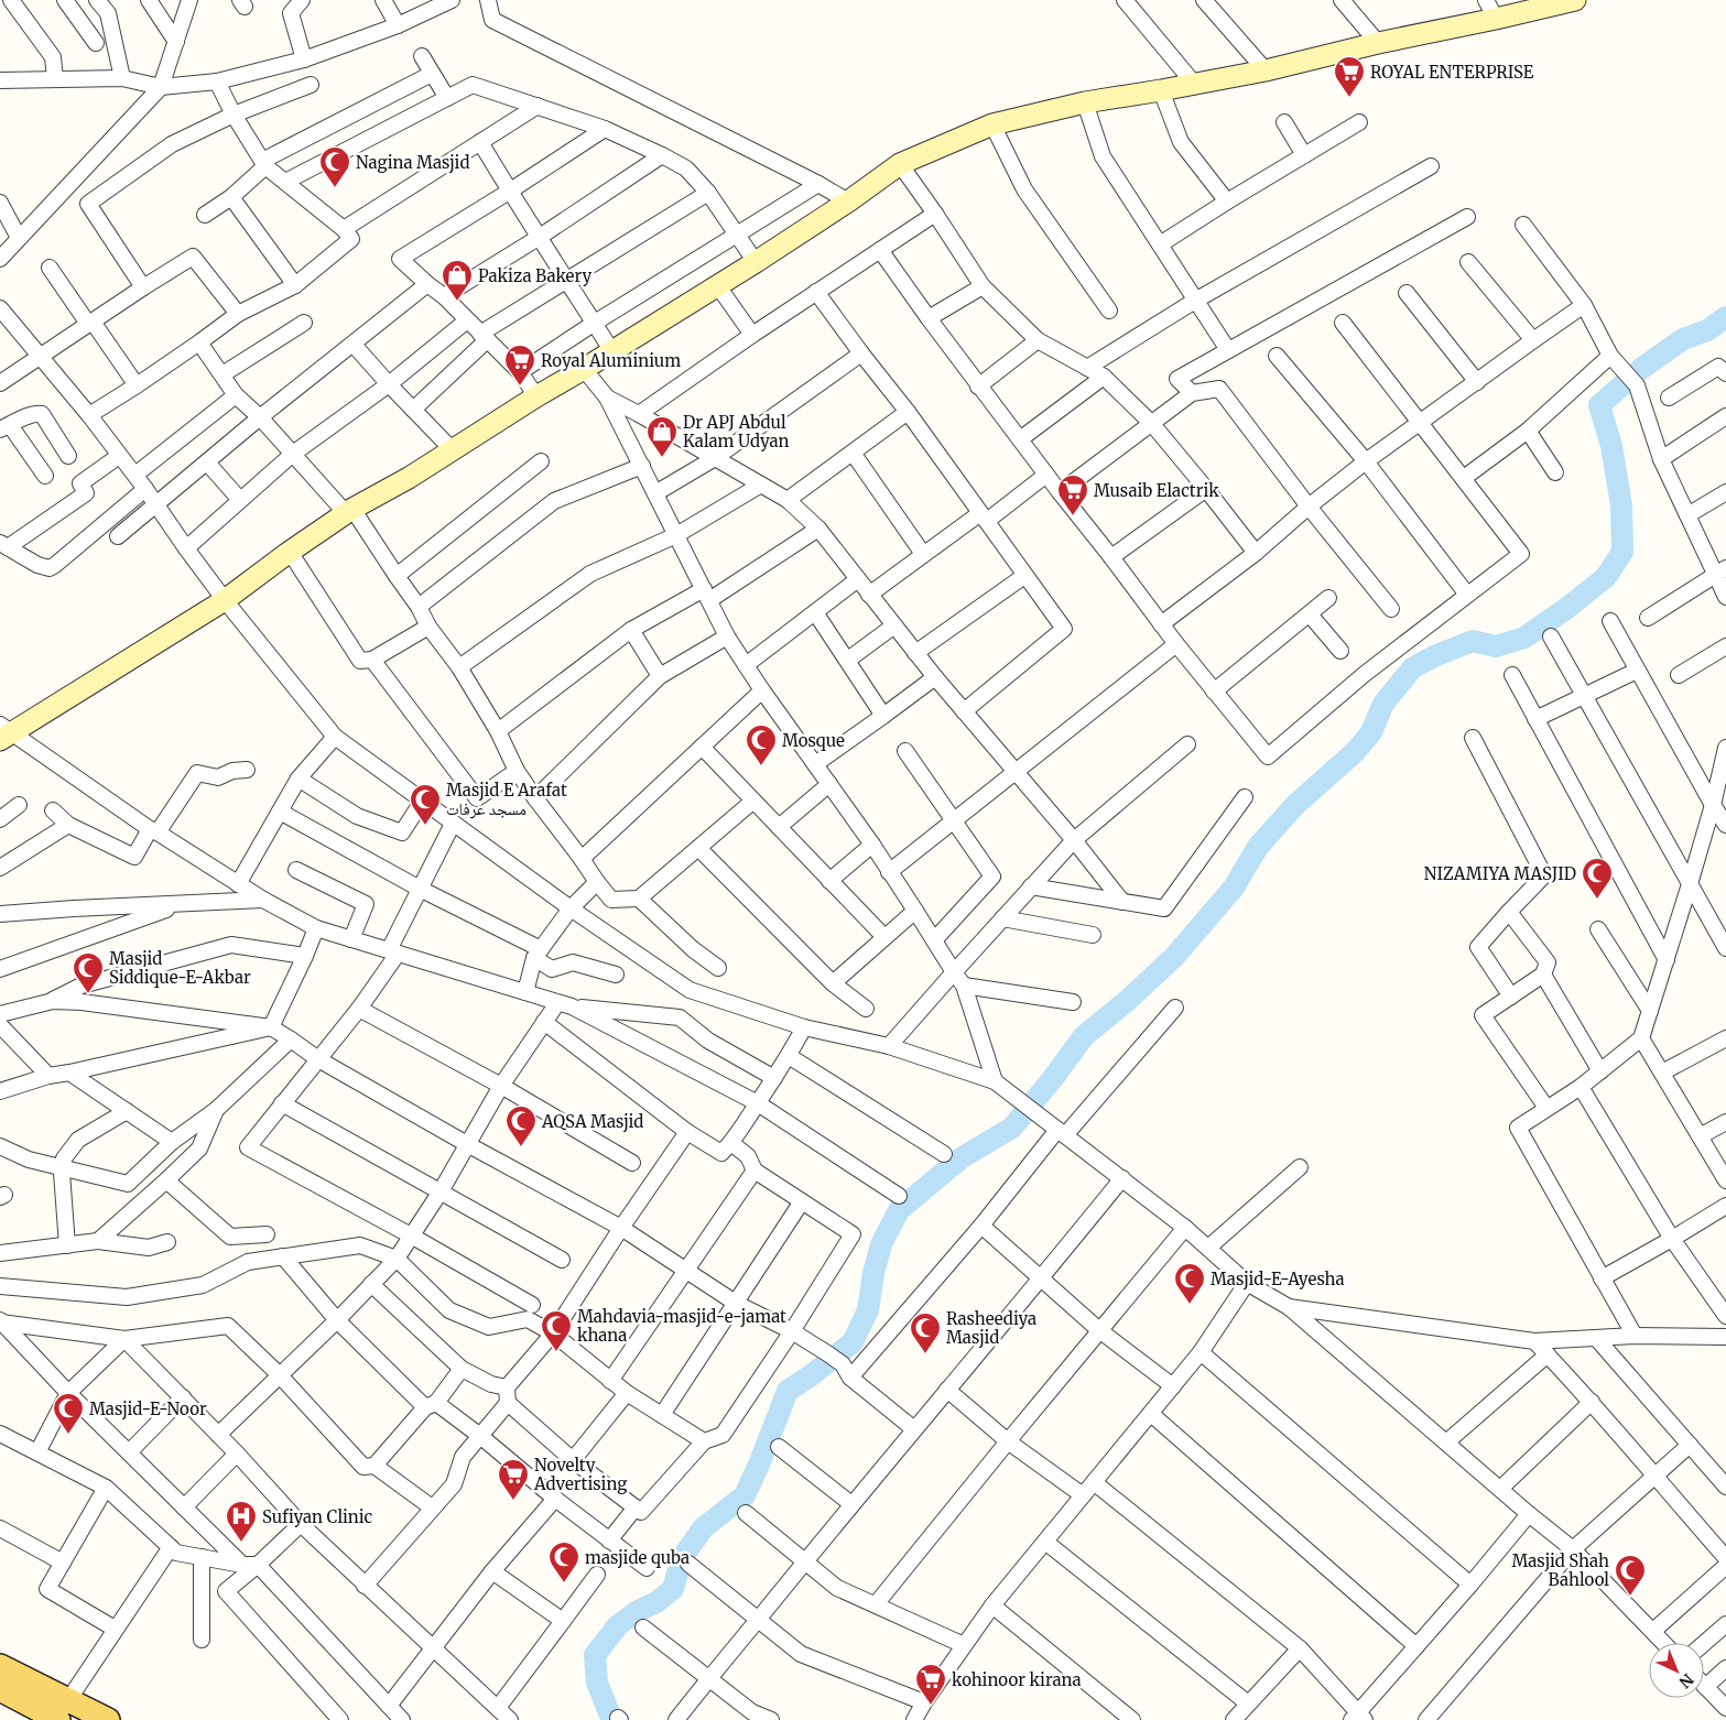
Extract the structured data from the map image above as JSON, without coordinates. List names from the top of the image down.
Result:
{
  "places": {
    "supermarket": [
      "ROYAL ENTERPRISE",
      "Royal Aluminium",
      "Musaib Elactrik",
      "Novelty Advertising",
      "kohinoor kirana"
    ],
    "mosque": [
      "Nagina Masjid",
      "Mosque",
      "Masjid E Arafat مسجد عرفات",
      "NIZAMIYA MASJID",
      "Masjid Siddique-E-Akbar",
      "AQSA Masjid",
      "Masjid-E-Ayesha",
      "Mahdavia-masjid-e-jamat khana",
      "Rasheediya Masjid",
      "Masjid-E-Noor",
      "masjide quba",
      "Masjid Shah Bahlool"
    ],
    "shop": ["Pakiza Bakery", "Dr APJ Abdul Kalam Udyan"],
    "hospital": ["Sufiyan Clinic"]
  },
  "north": "bottom right"
}
